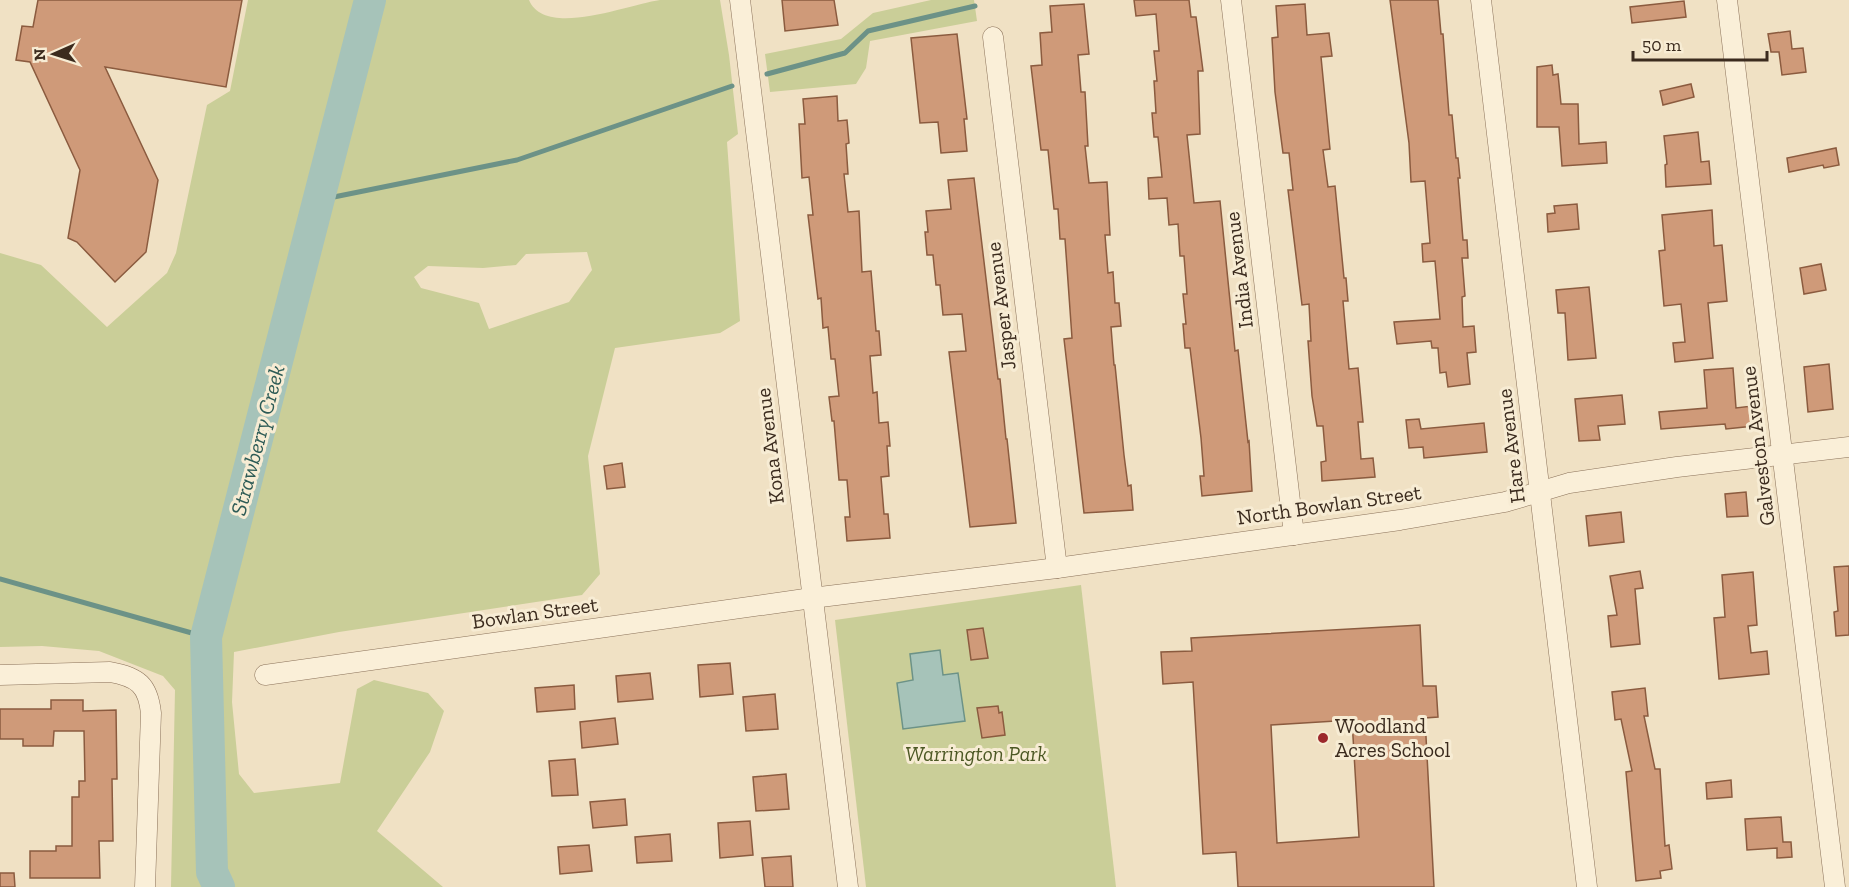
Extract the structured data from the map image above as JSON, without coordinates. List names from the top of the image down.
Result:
{
  "streets": {
    "street": [
      "India Avenue",
      "Jasper Avenue",
      "Kona Avenue",
      "Hare Avenue",
      "Galveston Avenue",
      "North Bowlan Street",
      "Bowlan Street"
    ]
  },
  "crossings": [
    ["India Avenue", "North Bowlan Street"],
    ["Jasper Avenue", "North Bowlan Street"],
    ["Kona Avenue", "North Bowlan Street"],
    ["Kona Avenue", "Bowlan Street"],
    ["Hare Avenue", "North Bowlan Street"],
    ["Galveston Avenue", "North Bowlan Street"],
    ["North Bowlan Street", "Bowlan Street"]
  ],
  "water": ["Strawberry Creek"],
  "parks": ["Warrington Park"],
  "places": ["Woodland Acres School"],
  "scale_bar": "50 m",
  "north": "left"
}
